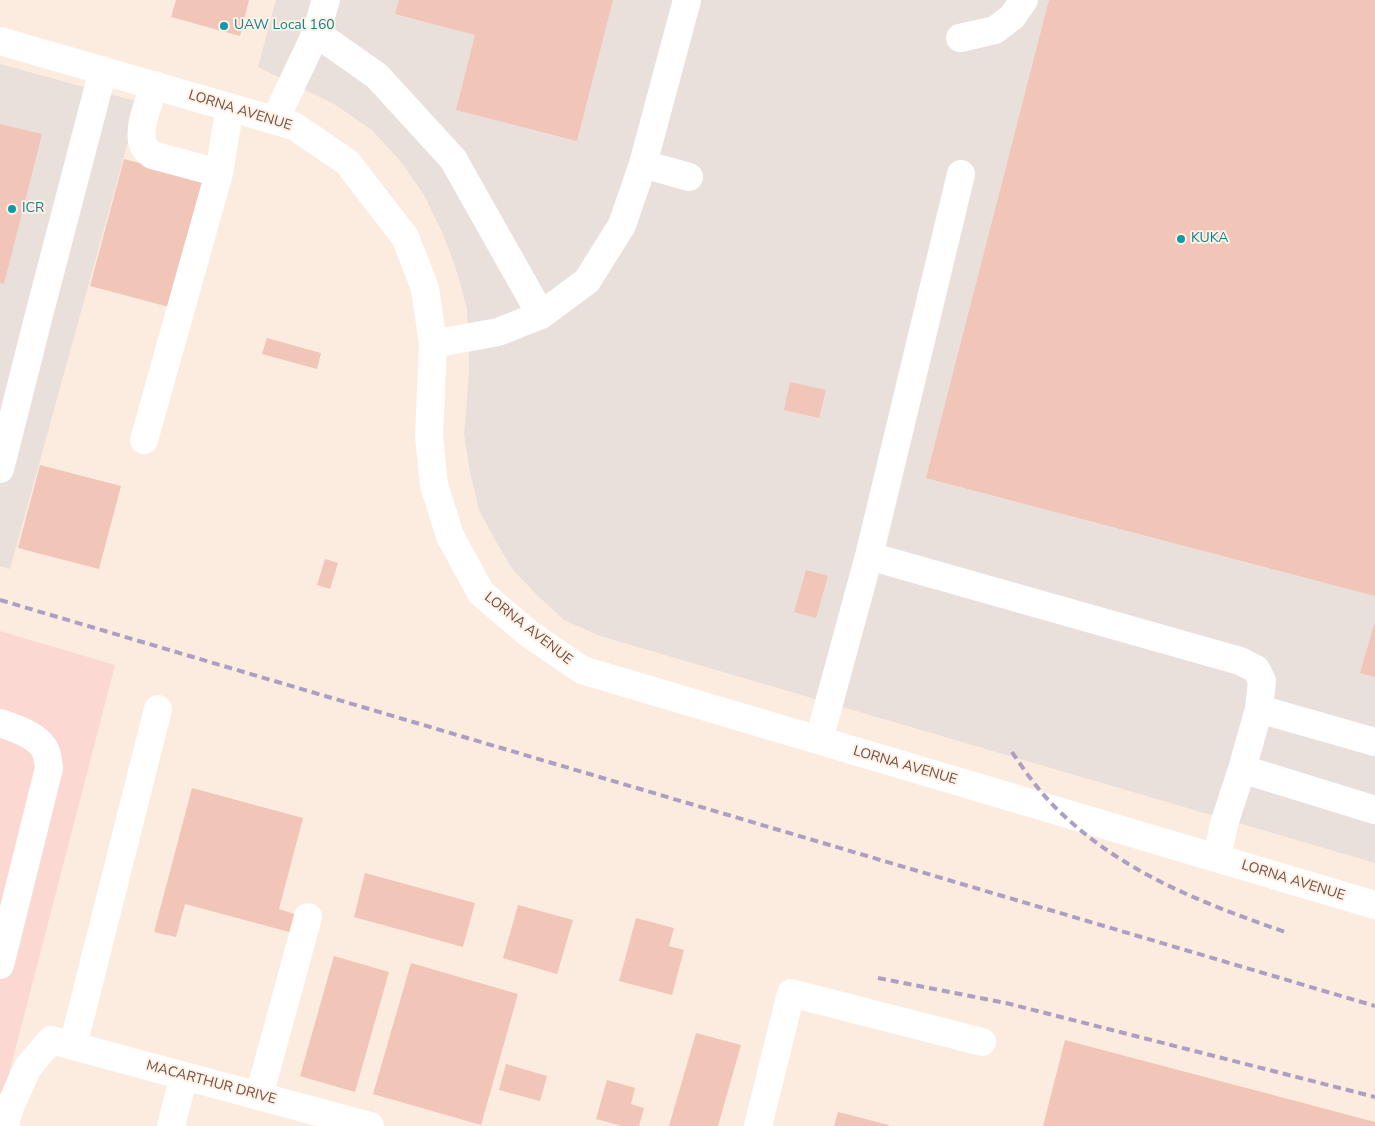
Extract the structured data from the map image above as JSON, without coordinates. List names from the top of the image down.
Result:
{
  "streets": {
    "street": ["LORNA AVENUE", "MACARTHUR DRIVE"]
  },
  "places": ["UAW Local 160", "ICR", "KUKA"]
}
